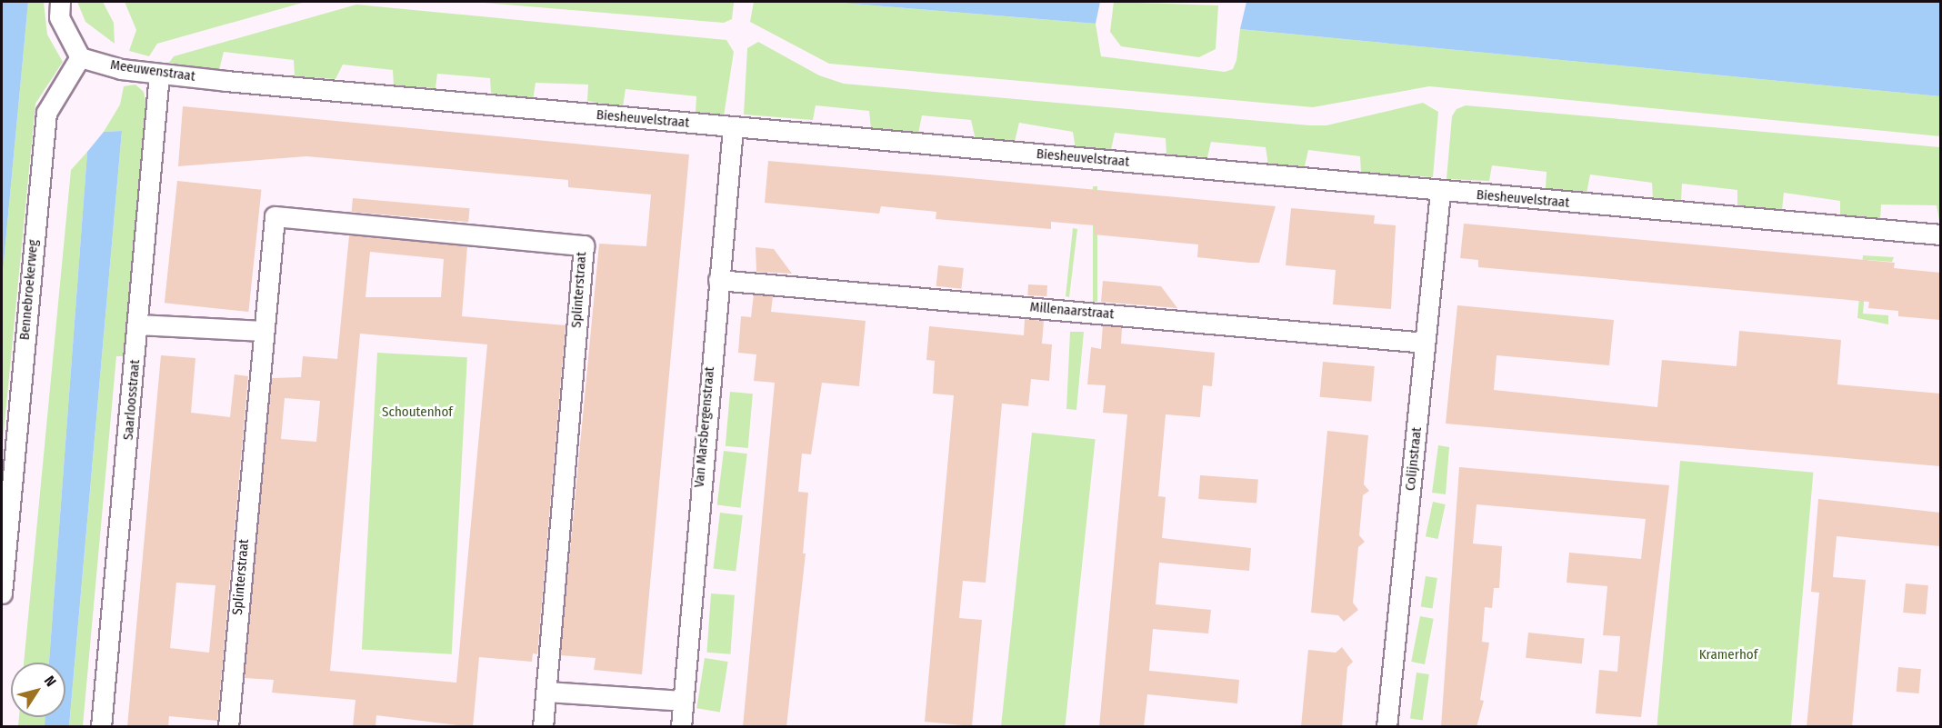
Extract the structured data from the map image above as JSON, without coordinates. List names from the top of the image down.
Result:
{
  "streets": {
    "street": [
      "Meeuwenstraat",
      "Biesheuvelstraat",
      "Bennebroekerweg",
      "Splinterstraat",
      "Millenaarstraat",
      "Saarloosstraat",
      "Van Marsbergenstraat",
      "Colijnstraat"
    ]
  },
  "crossings": [
    ["Meeuwenstraat", "Biesheuvelstraat"],
    ["Meeuwenstraat", "Bennebroekerweg"],
    ["Meeuwenstraat", "Saarloosstraat"],
    ["Biesheuvelstraat", "Van Marsbergenstraat"],
    ["Biesheuvelstraat", "Colijnstraat"],
    ["Millenaarstraat", "Van Marsbergenstraat"],
    ["Millenaarstraat", "Colijnstraat"]
  ],
  "parks": ["Schoutenhof", "Kramerhof"],
  "north": "top right"
}
